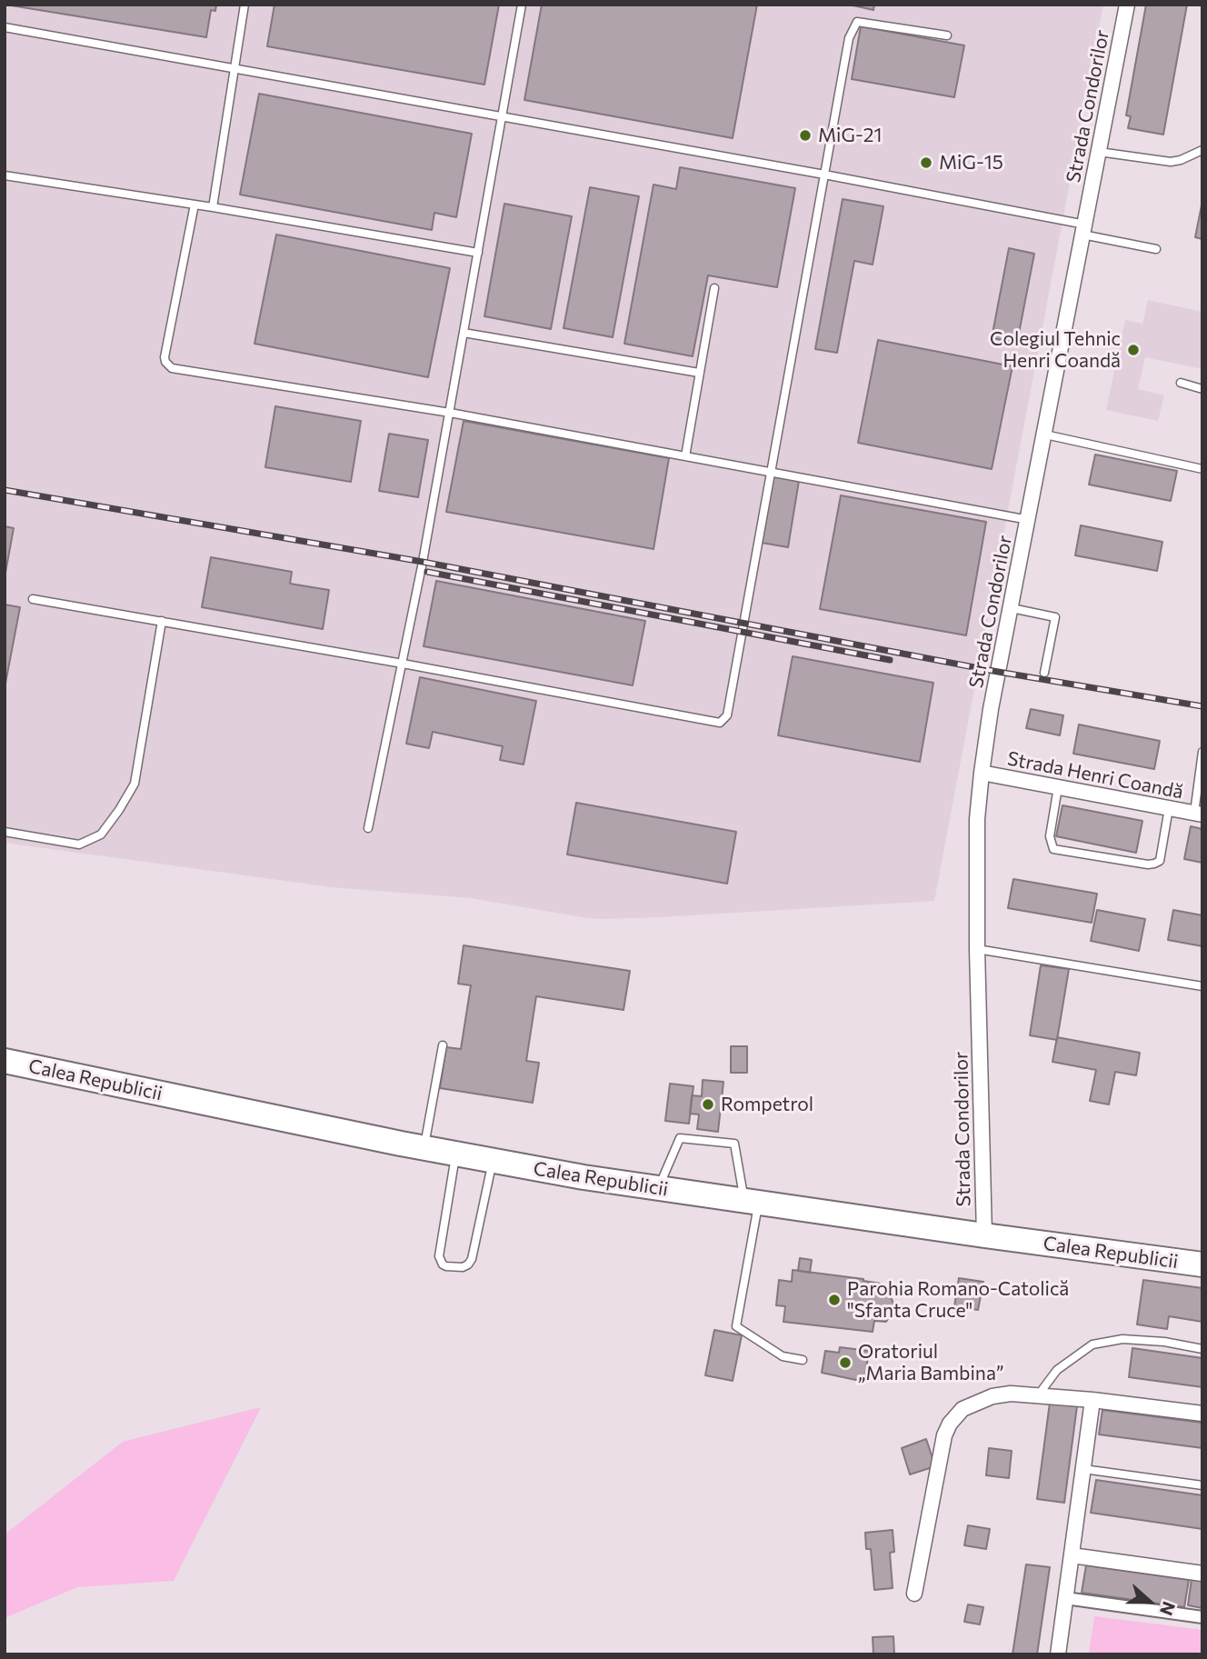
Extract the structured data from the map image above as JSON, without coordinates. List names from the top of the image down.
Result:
{
  "streets": {
    "main road": ["Calea Republicii"],
    "street": ["Strada Condorilor", "Strada Henri Coandă"]
  },
  "crossings": [
    ["Strada Condorilor", "Strada Henri Coandă"],
    ["Strada Condorilor", "Calea Republicii"]
  ],
  "places": [
    "MiG-21",
    "MiG-15",
    "Colegiul Tehnic Henri Coandă",
    "Rompetrol",
    "Parohia Romano-Catolică \"Sfanta Cruce\"",
    "Oratoriul „Maria Bambina”"
  ],
  "north": "right"
}
